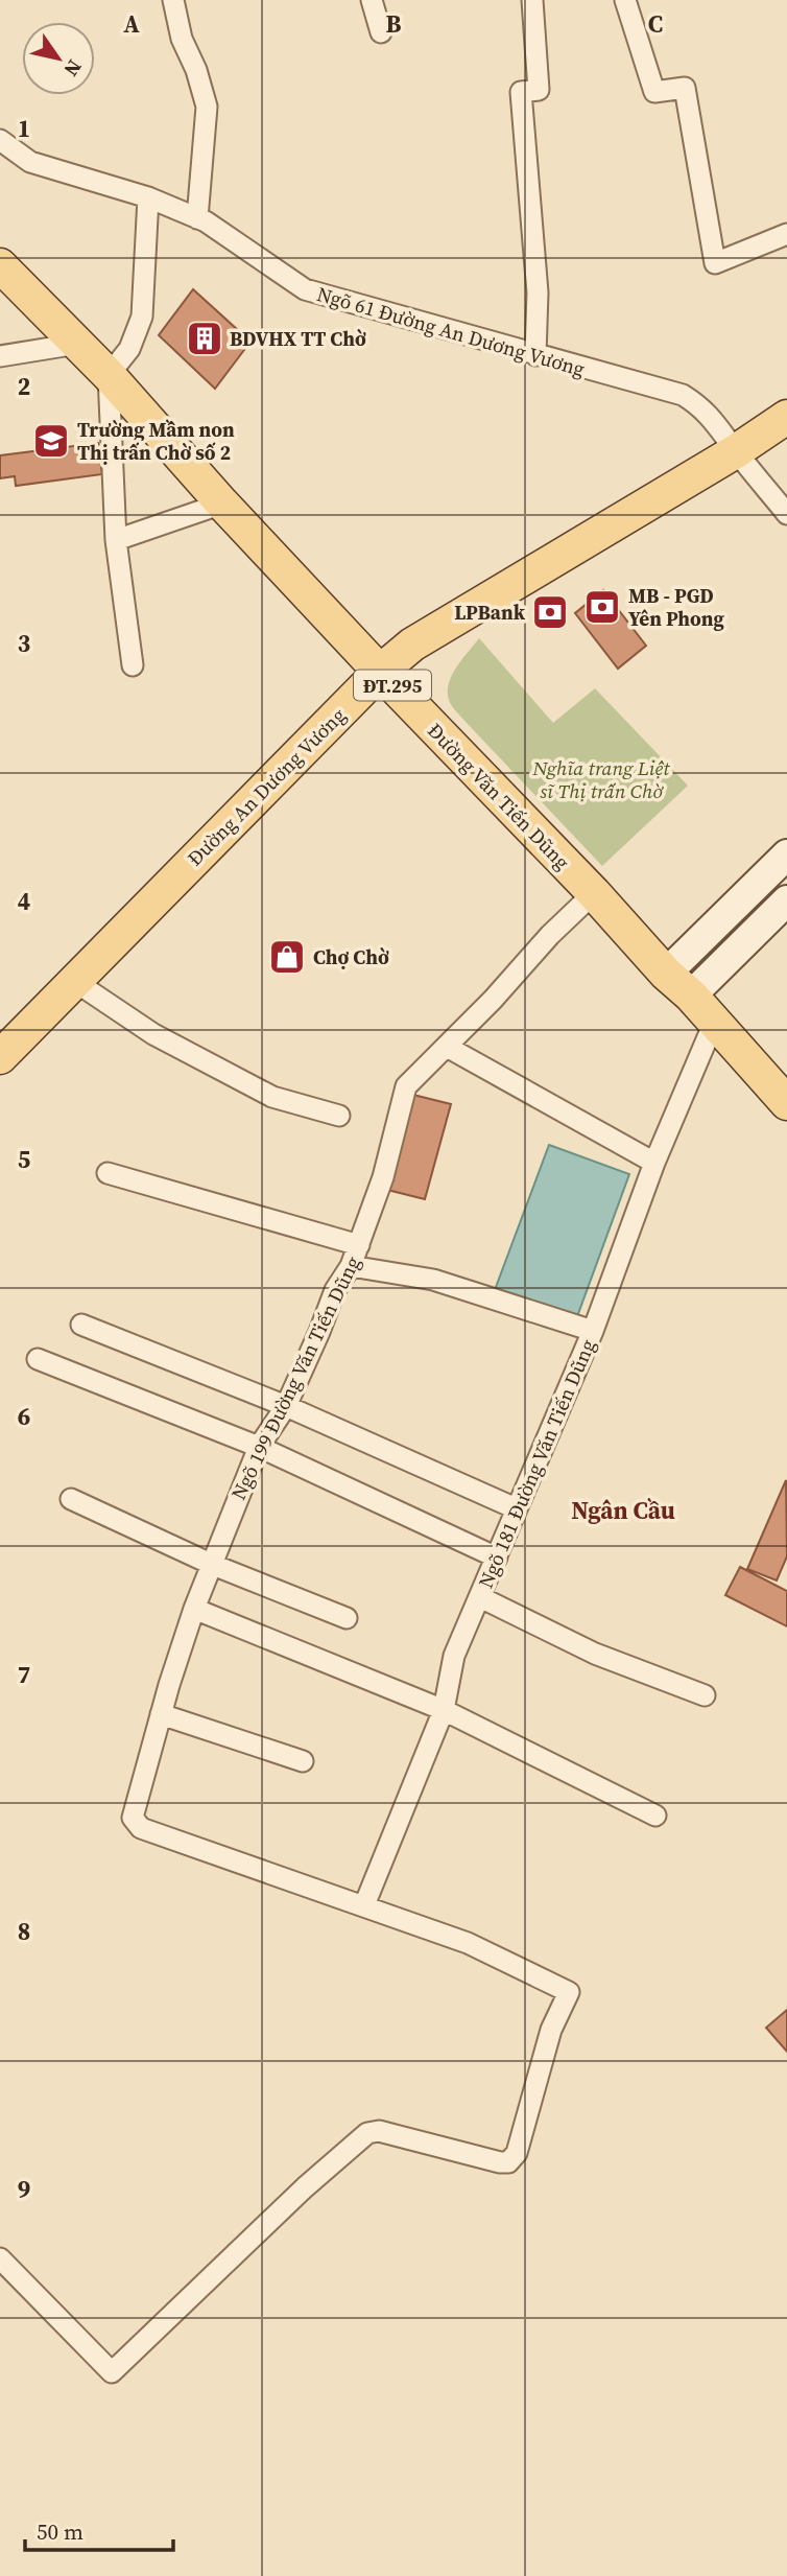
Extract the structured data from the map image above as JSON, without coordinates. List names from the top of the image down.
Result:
{
  "streets": {
    "main road": ["ĐT.295", "Đường An Dương Vương", "Đường Văn Tiến Dũng"],
    "street": ["Ngõ 61 Đường An Dương Vương", "Ngõ 199 Đường Văn Tiến Dũng", "Ngõ 181 Đường Văn Tiến Dũng"]
  },
  "crossings": [
    ["Ngõ 61 Đường An Dương Vương", "Đường An Dương Vương"],
    ["Đường An Dương Vương", "Đường Văn Tiến Dũng"],
    ["Đường Văn Tiến Dũng", "Ngõ 199 Đường Văn Tiến Dũng"],
    ["Đường Văn Tiến Dũng", "Ngõ 181 Đường Văn Tiến Dũng"],
    ["Ngõ 199 Đường Văn Tiến Dũng", "Ngõ 181 Đường Văn Tiến Dũng"]
  ],
  "districts": ["Ngân Cầu"],
  "parks": ["Nghĩa trang Liệt sĩ Thị trấn Chờ"],
  "places": {
    "building": ["BDVHX TT Chờ"],
    "school or university": ["Trường Mầm non Thị trấn Chờ số 2"],
    "bank": ["MB - PGD Yên Phong", "LPBank"],
    "shop": ["Chợ Chờ"]
  },
  "scale_bar": "50 m",
  "north": "bottom right",
  "grid": {
    "columns": ["A", "B", "C"],
    "rows": [
      "1",
      "2",
      "3",
      "4",
      "5",
      "6",
      "7",
      "8",
      "9"
    ]
  }
}
